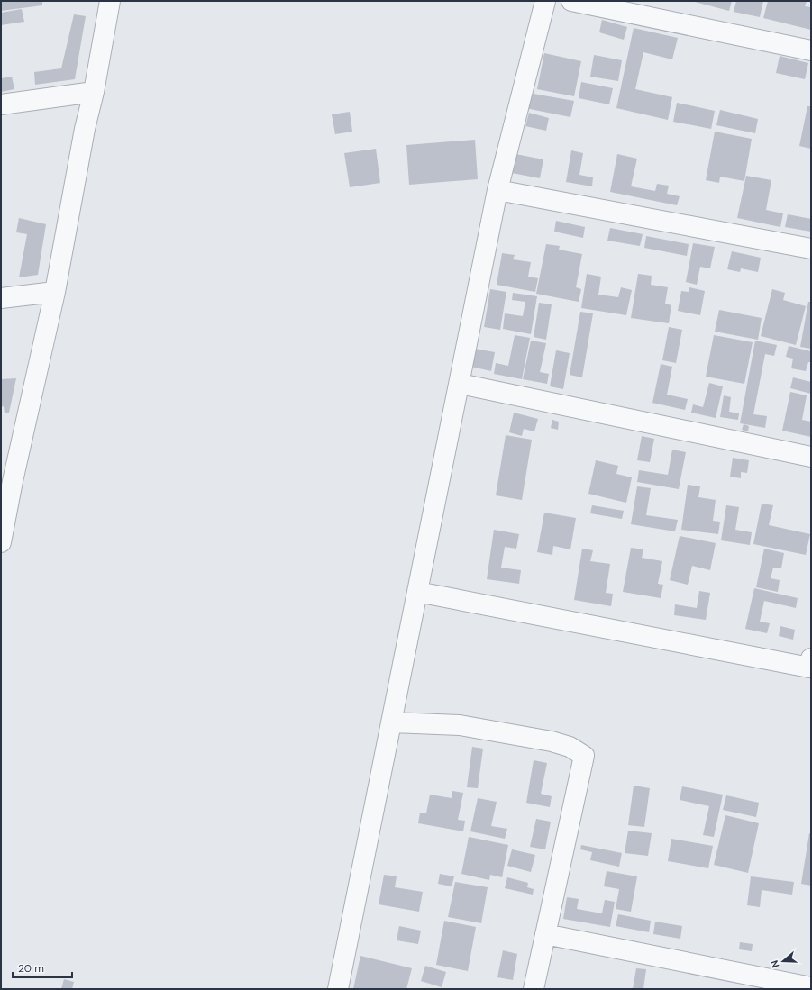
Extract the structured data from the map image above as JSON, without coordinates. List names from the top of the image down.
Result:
{
  "scale_bar": "20 m",
  "north": "left"
}
